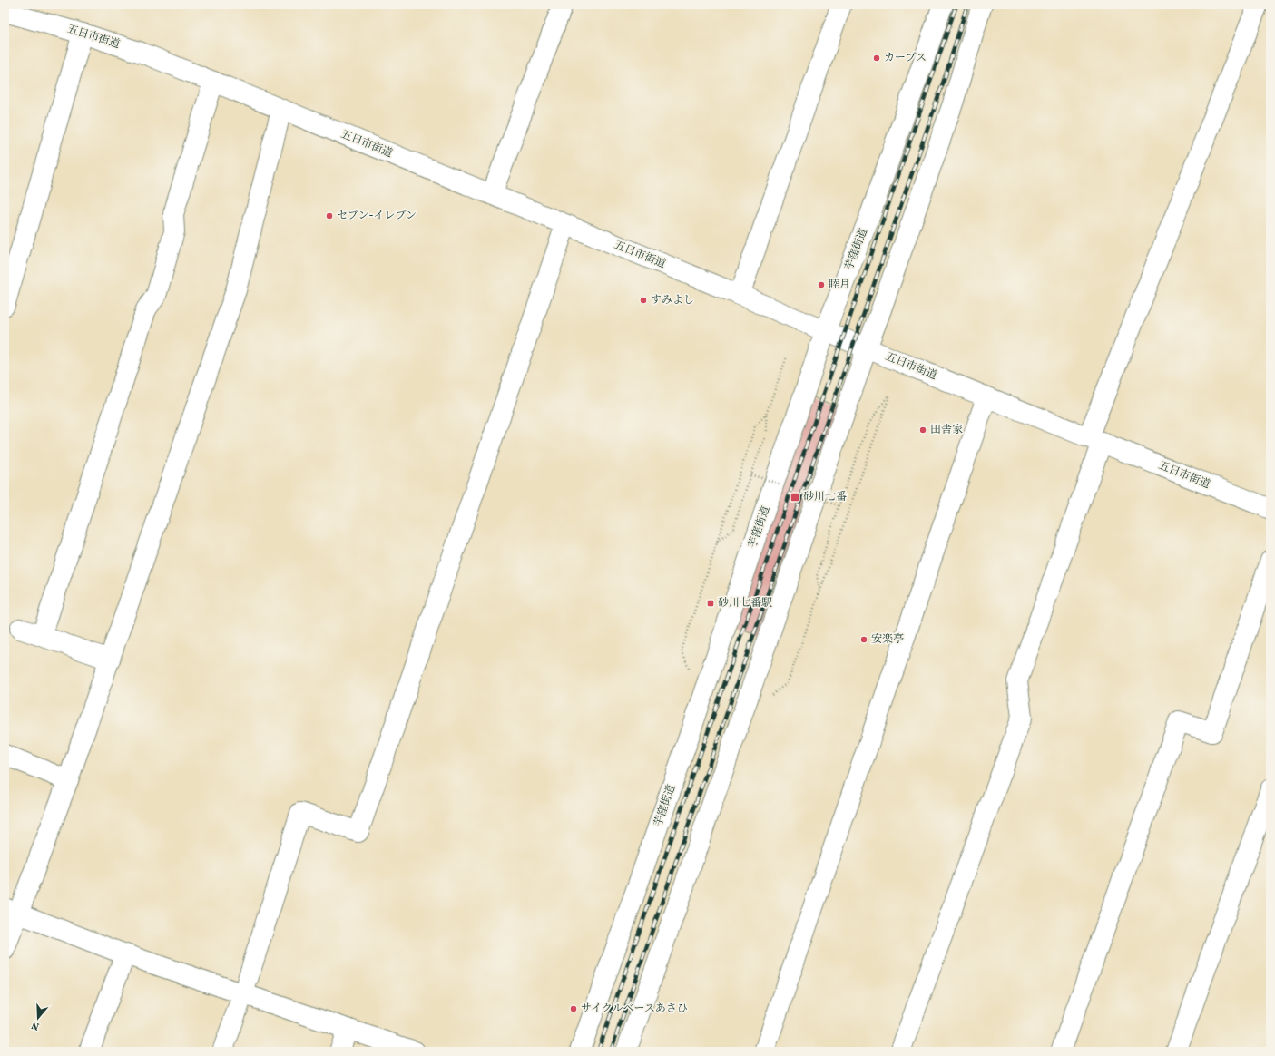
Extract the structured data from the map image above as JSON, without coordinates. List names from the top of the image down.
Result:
{
  "streets": {
    "street": ["五日市街道", "芋窪街道"]
  },
  "crossings": [
    ["五日市街道", "芋窪街道"]
  ],
  "places": {
    "other": [
      "カーブス",
      "セブン-イレブン",
      "睦月",
      "すみよし",
      "田舎家",
      "安楽亭",
      "サイクルベースあさひ"
    ],
    "transit": ["砂川七番", "砂川七番駅"]
  },
  "north": "bottom"
}
